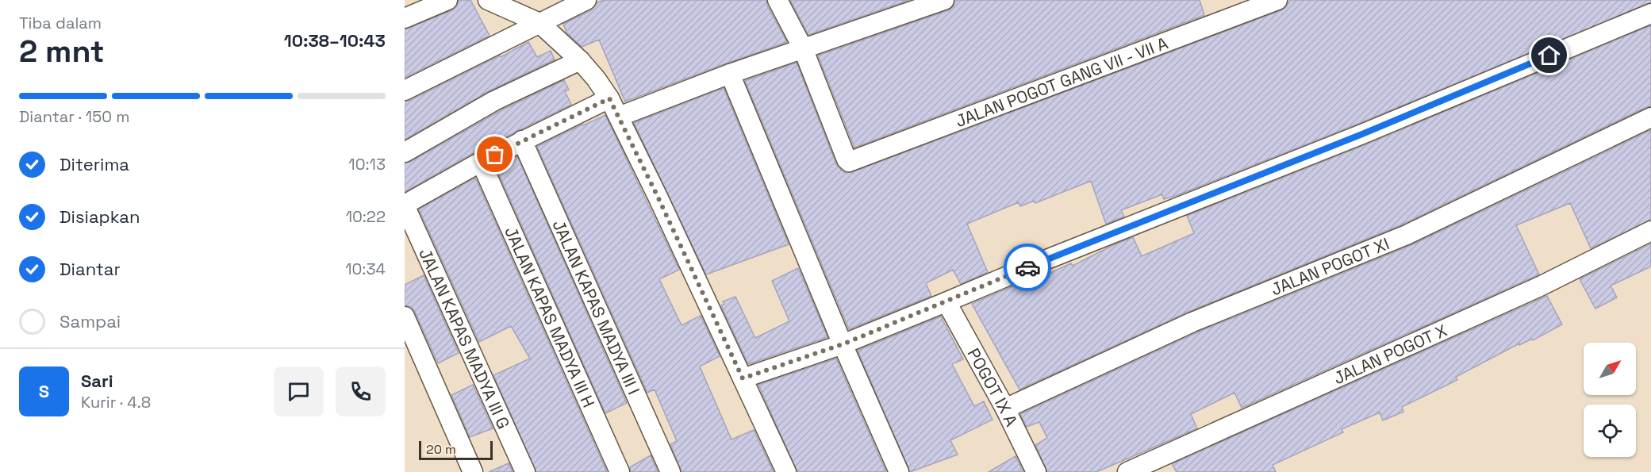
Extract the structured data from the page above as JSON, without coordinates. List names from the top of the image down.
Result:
{
  "streets": {
    "street": [
      "JALAN POGOT GANG VII - VII A",
      "JALAN POGOT XI",
      "JALAN KAPAS MADYA III I",
      "JALAN KAPAS MADYA III H",
      "JALAN KAPAS MADYA III G",
      "JALAN POGOT X",
      "POGOT IX A"
    ]
  },
  "crossings": [
    ["JALAN POGOT XI", "POGOT IX A"]
  ],
  "scale_bar": "20 m",
  "north": "top right",
  "page": {
    "heading": ["2 mnt", "Tiba dalam", "10:38–10:43"],
    "panel": ["Sari", "Kurir · 4.8"],
    "bar": "Diantar · 150 m",
    "list": [
      ["Diterima", "10:13"],
      ["Disiapkan", "10:22"],
      ["Diantar", "10:34"],
      "Sampai"
    ],
    "round": "S",
    "scale": "20 m"
  }
}
